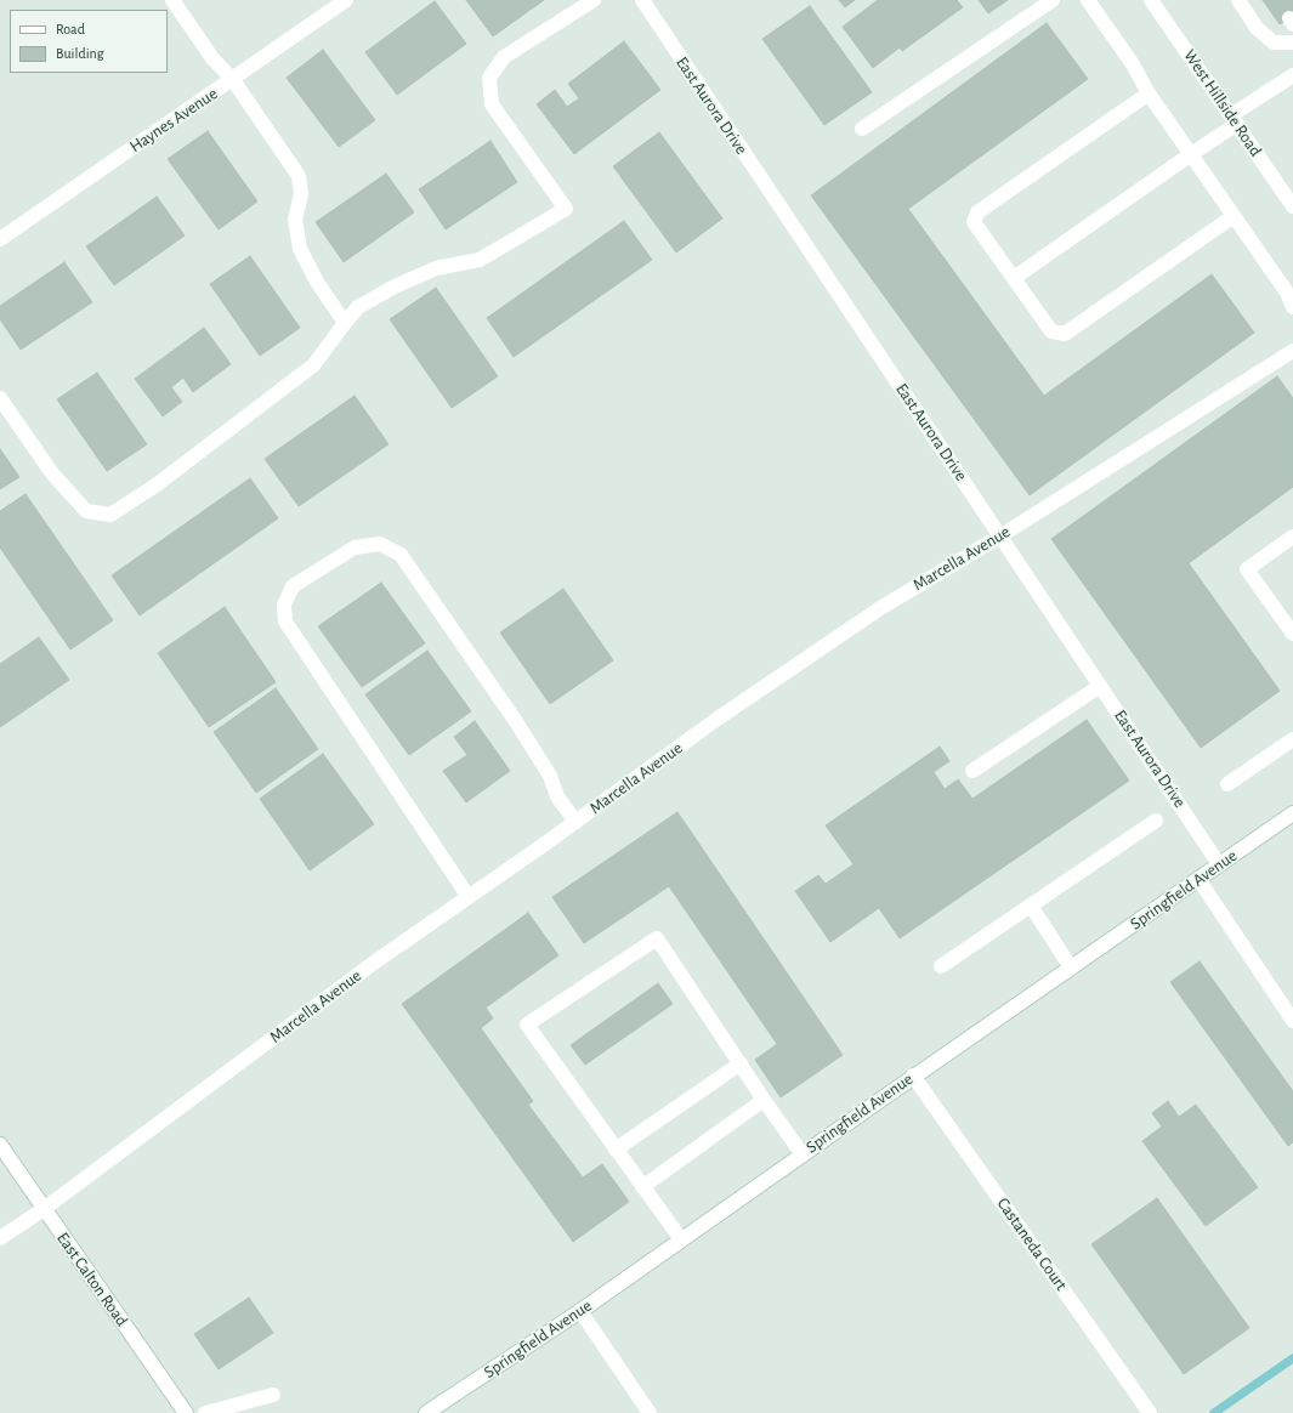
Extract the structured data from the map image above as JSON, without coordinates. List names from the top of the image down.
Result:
{
  "streets": {
    "street": [
      "West Hillside Road",
      "East Aurora Drive",
      "Haynes Avenue",
      "Marcella Avenue",
      "Springfield Avenue",
      "Castaneda Court",
      "East Calton Road"
    ]
  },
  "crossings": [
    ["East Aurora Drive", "Marcella Avenue"],
    ["East Aurora Drive", "Springfield Avenue"],
    ["Marcella Avenue", "East Calton Road"],
    ["Springfield Avenue", "Castaneda Court"]
  ],
  "legend": ["Road", "Building"]
}
